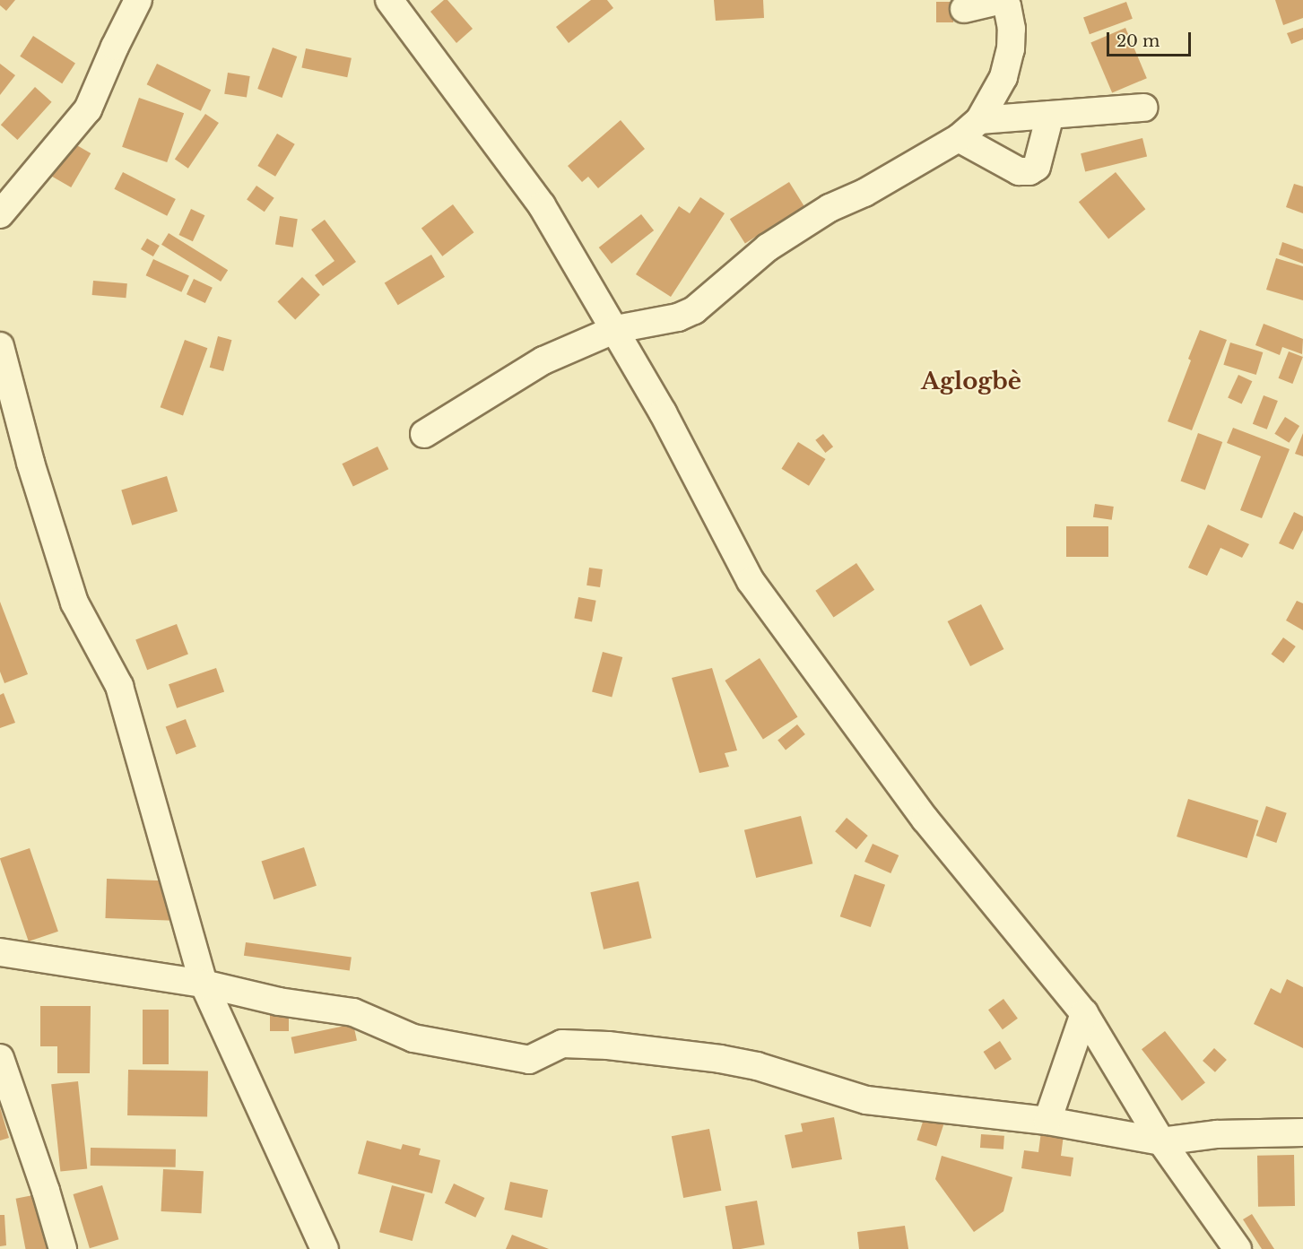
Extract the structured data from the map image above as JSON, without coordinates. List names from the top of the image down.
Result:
{
  "districts": ["Aglogbè"],
  "scale_bar": "20 m"
}
